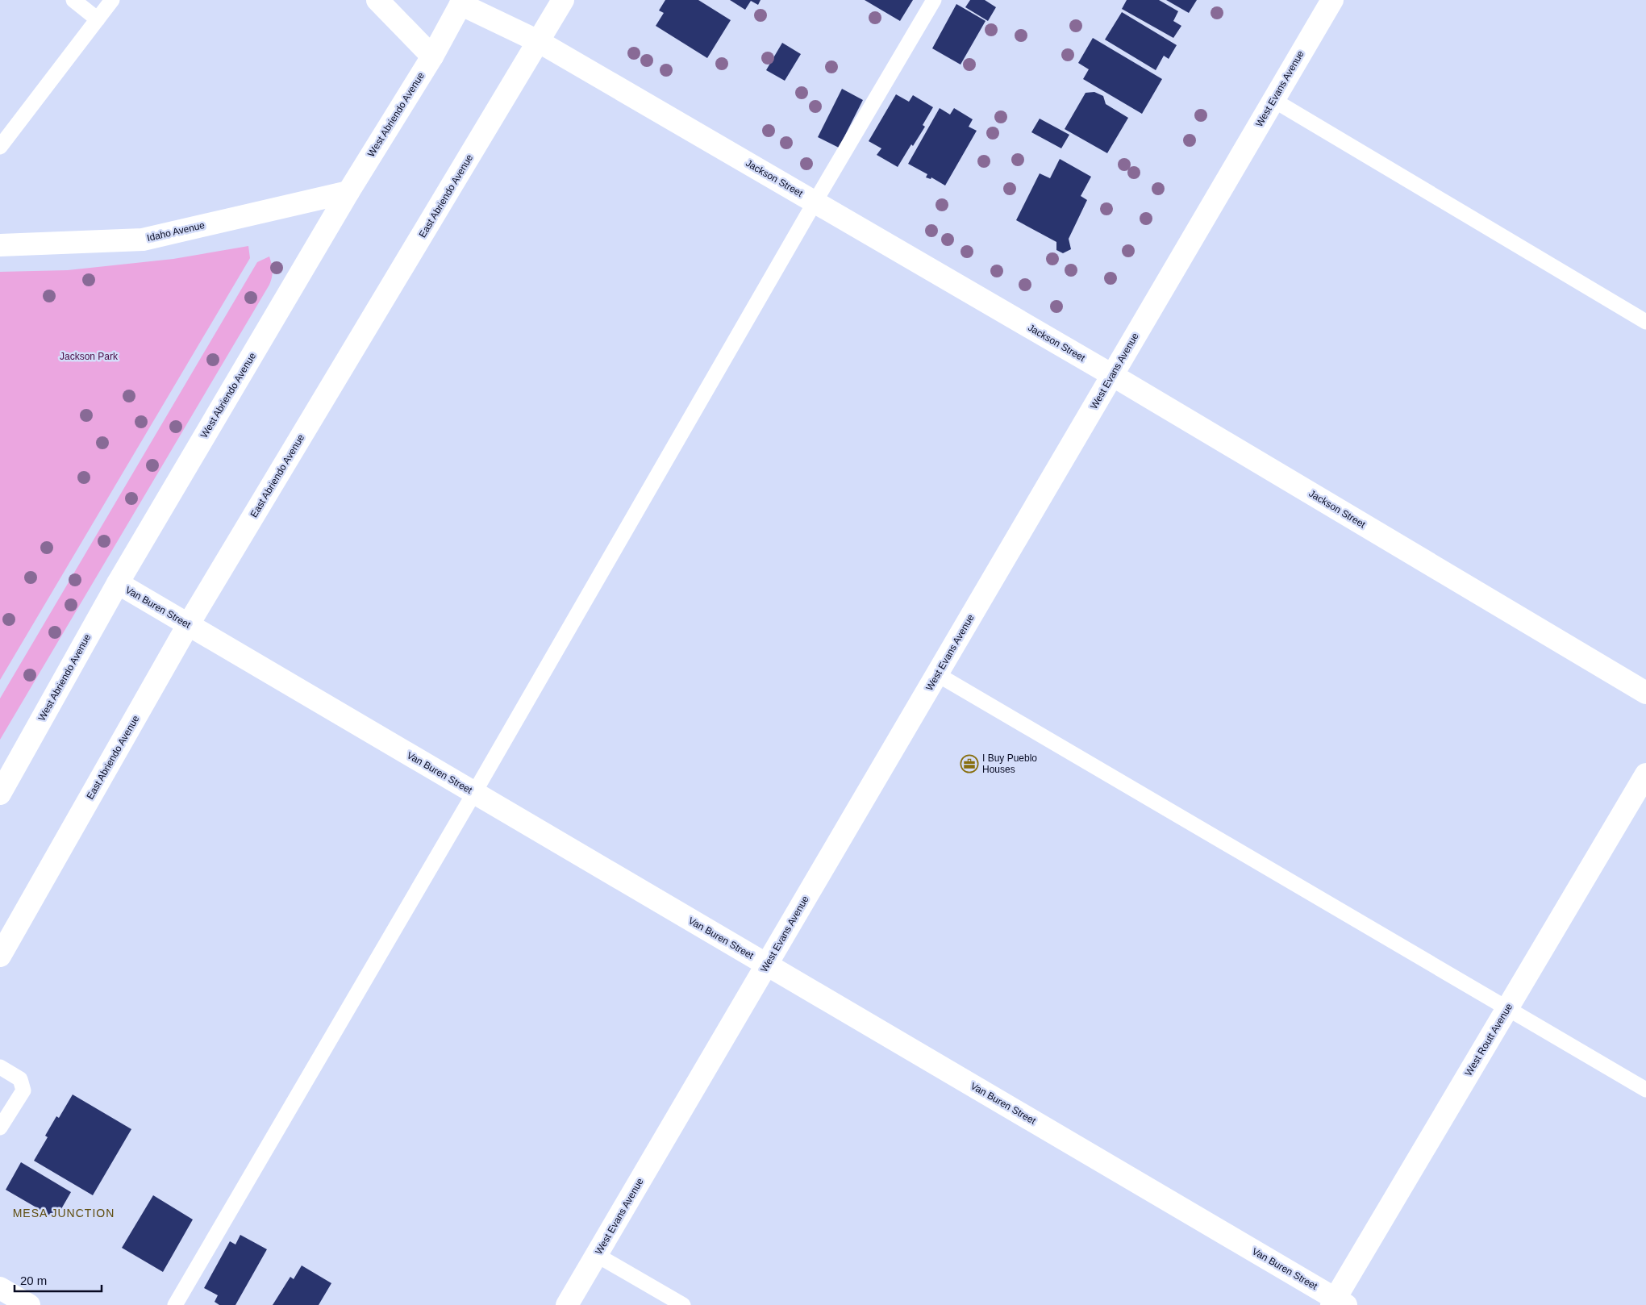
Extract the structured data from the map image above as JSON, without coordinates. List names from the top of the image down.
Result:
{
  "streets": {
    "street": [
      "West Evans Avenue",
      "West Abriendo Avenue",
      "Jackson Street",
      "East Abriendo Avenue",
      "Idaho Avenue",
      "Van Buren Street",
      "West Routt Avenue"
    ]
  },
  "crossings": [
    ["West Evans Avenue", "Jackson Street"],
    ["West Evans Avenue", "Van Buren Street"],
    ["West Abriendo Avenue", "Jackson Street"],
    ["West Abriendo Avenue", "Idaho Avenue"],
    ["West Abriendo Avenue", "Van Buren Street"],
    ["Jackson Street", "East Abriendo Avenue"],
    ["East Abriendo Avenue", "Van Buren Street"],
    ["Van Buren Street", "West Routt Avenue"]
  ],
  "districts": ["MESA JUNCTION"],
  "parks": ["Jackson Park"],
  "places": {
    "office": ["I Buy Pueblo Houses"]
  },
  "scale_bar": "20 m"
}
